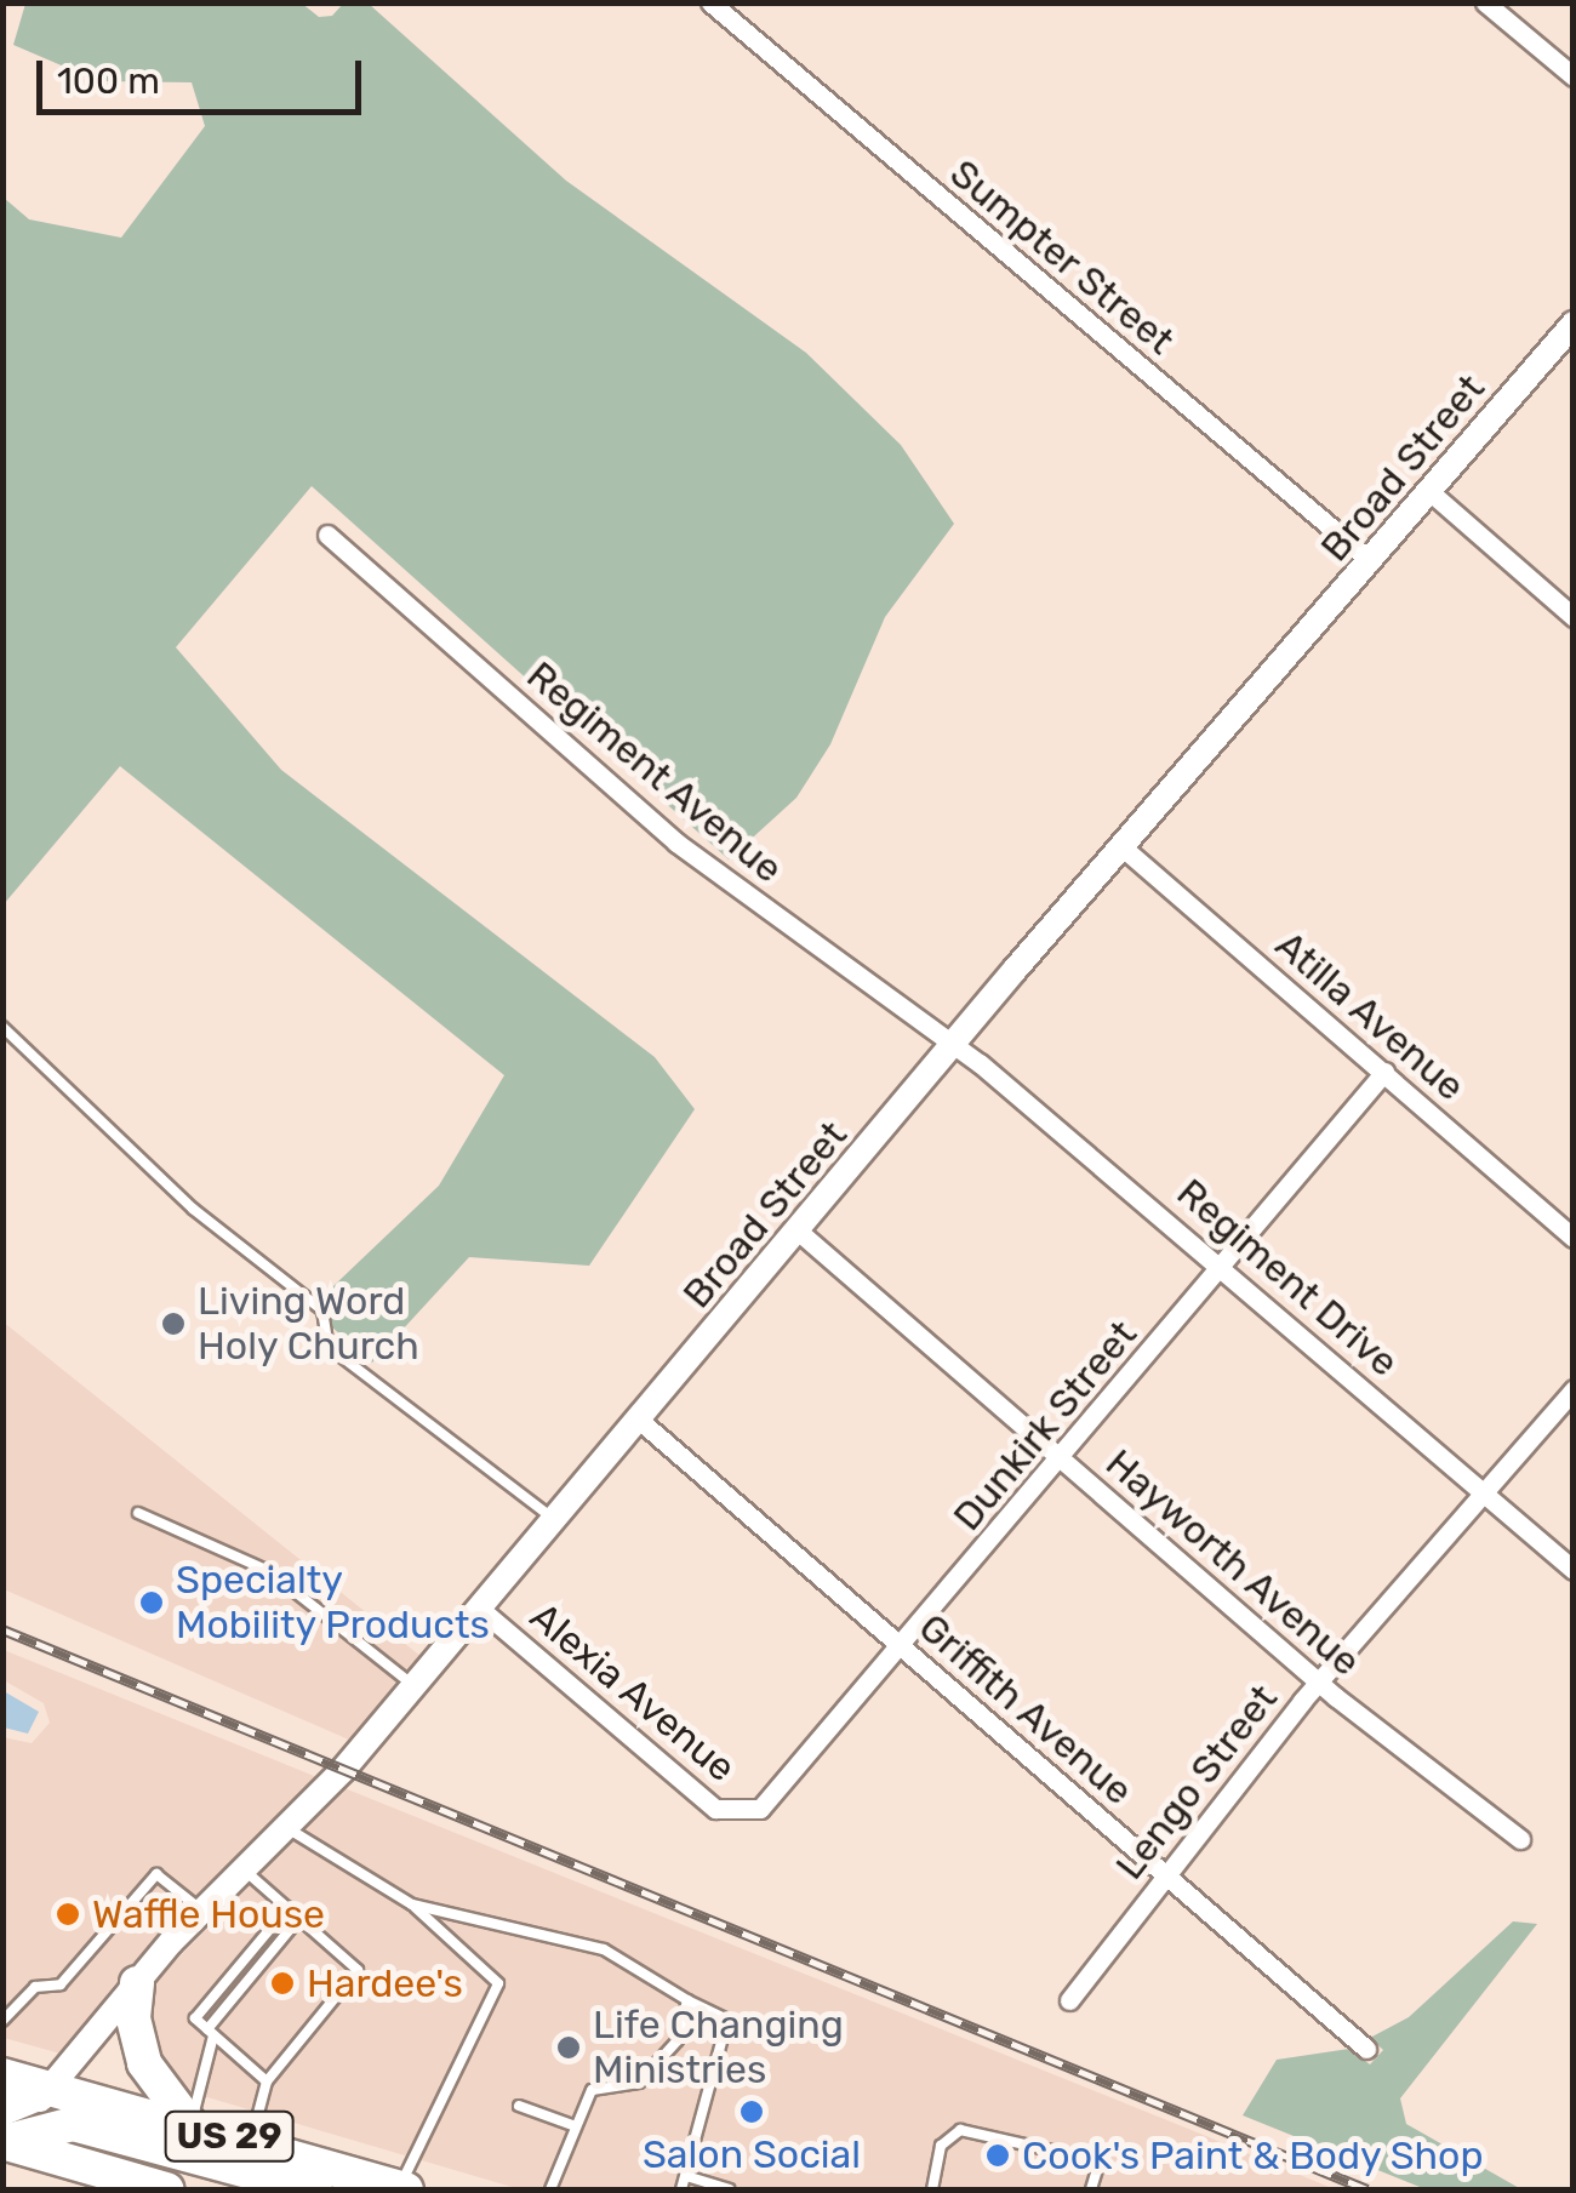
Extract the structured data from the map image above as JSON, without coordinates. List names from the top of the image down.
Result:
{
  "streets": {
    "highway": ["US 29"],
    "street": [
      "Sumpter Street",
      "Broad Street",
      "Regiment Avenue",
      "Atilla Avenue",
      "Regiment Drive",
      "Dunkirk Street",
      "Hayworth Avenue",
      "Alexia Avenue",
      "Griffith Avenue",
      "Lengo Street"
    ]
  },
  "crossings": [
    ["Sumpter Street", "Broad Street"],
    ["Broad Street", "Regiment Avenue"],
    ["Broad Street", "Atilla Avenue"],
    ["Broad Street", "Regiment Drive"],
    ["Broad Street", "Hayworth Avenue"],
    ["Broad Street", "Alexia Avenue"],
    ["Broad Street", "Griffith Avenue"],
    ["Broad Street", "US 29"],
    ["Regiment Avenue", "Regiment Drive"],
    ["Atilla Avenue", "Dunkirk Street"],
    ["Regiment Drive", "Dunkirk Street"],
    ["Regiment Drive", "Lengo Street"],
    ["Dunkirk Street", "Hayworth Avenue"],
    ["Dunkirk Street", "Alexia Avenue"],
    ["Dunkirk Street", "Griffith Avenue"],
    ["Hayworth Avenue", "Lengo Street"],
    ["Griffith Avenue", "Lengo Street"]
  ],
  "places": [
    "Living Word Holy Church",
    "Specialty Mobility Products",
    "Waffle House",
    "Hardee's",
    "Life Changing Ministries",
    "Salon Social",
    "Cook's Paint & Body Shop"
  ],
  "scale_bar": "100 m"
}
